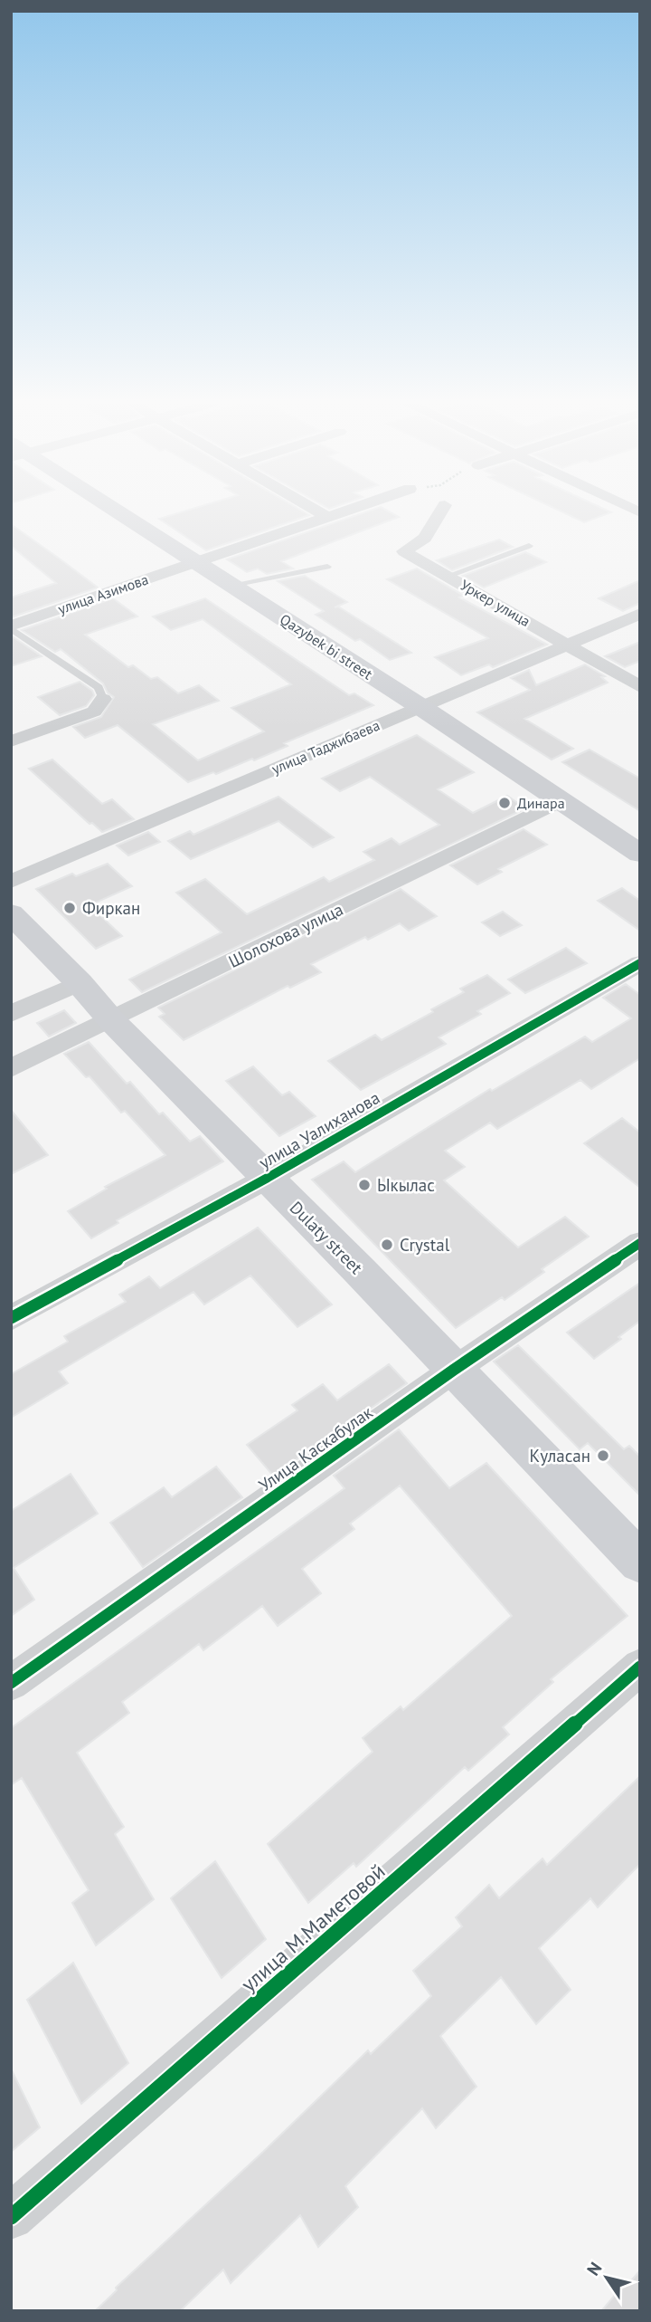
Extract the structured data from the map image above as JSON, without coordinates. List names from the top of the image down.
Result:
{
  "streets": {
    "main road": ["Qazybek bi street", "Dulaty street"],
    "street": [
      "улица Азимова",
      "Уркер улица",
      "улица Таджибаева",
      "Шолохова улица",
      "улица Уалиханова",
      "Улица Каскабулак",
      "улица М.Маметовой"
    ]
  },
  "crossings": [
    ["улица Азимова", "Qazybek bi street"],
    ["Уркер улица", "улица Таджибаева"],
    ["Qazybek bi street", "улица Таджибаева"],
    ["Qazybek bi street", "Шолохова улица"],
    ["Шолохова улица", "Dulaty street"],
    ["улица Уалиханова", "Dulaty street"],
    ["Dulaty street", "Улица Каскабулак"]
  ],
  "places": [
    "Динара",
    "Фиркан",
    "Ыкылас",
    "Crystal",
    "Куласан"
  ],
  "north": "top left"
}
